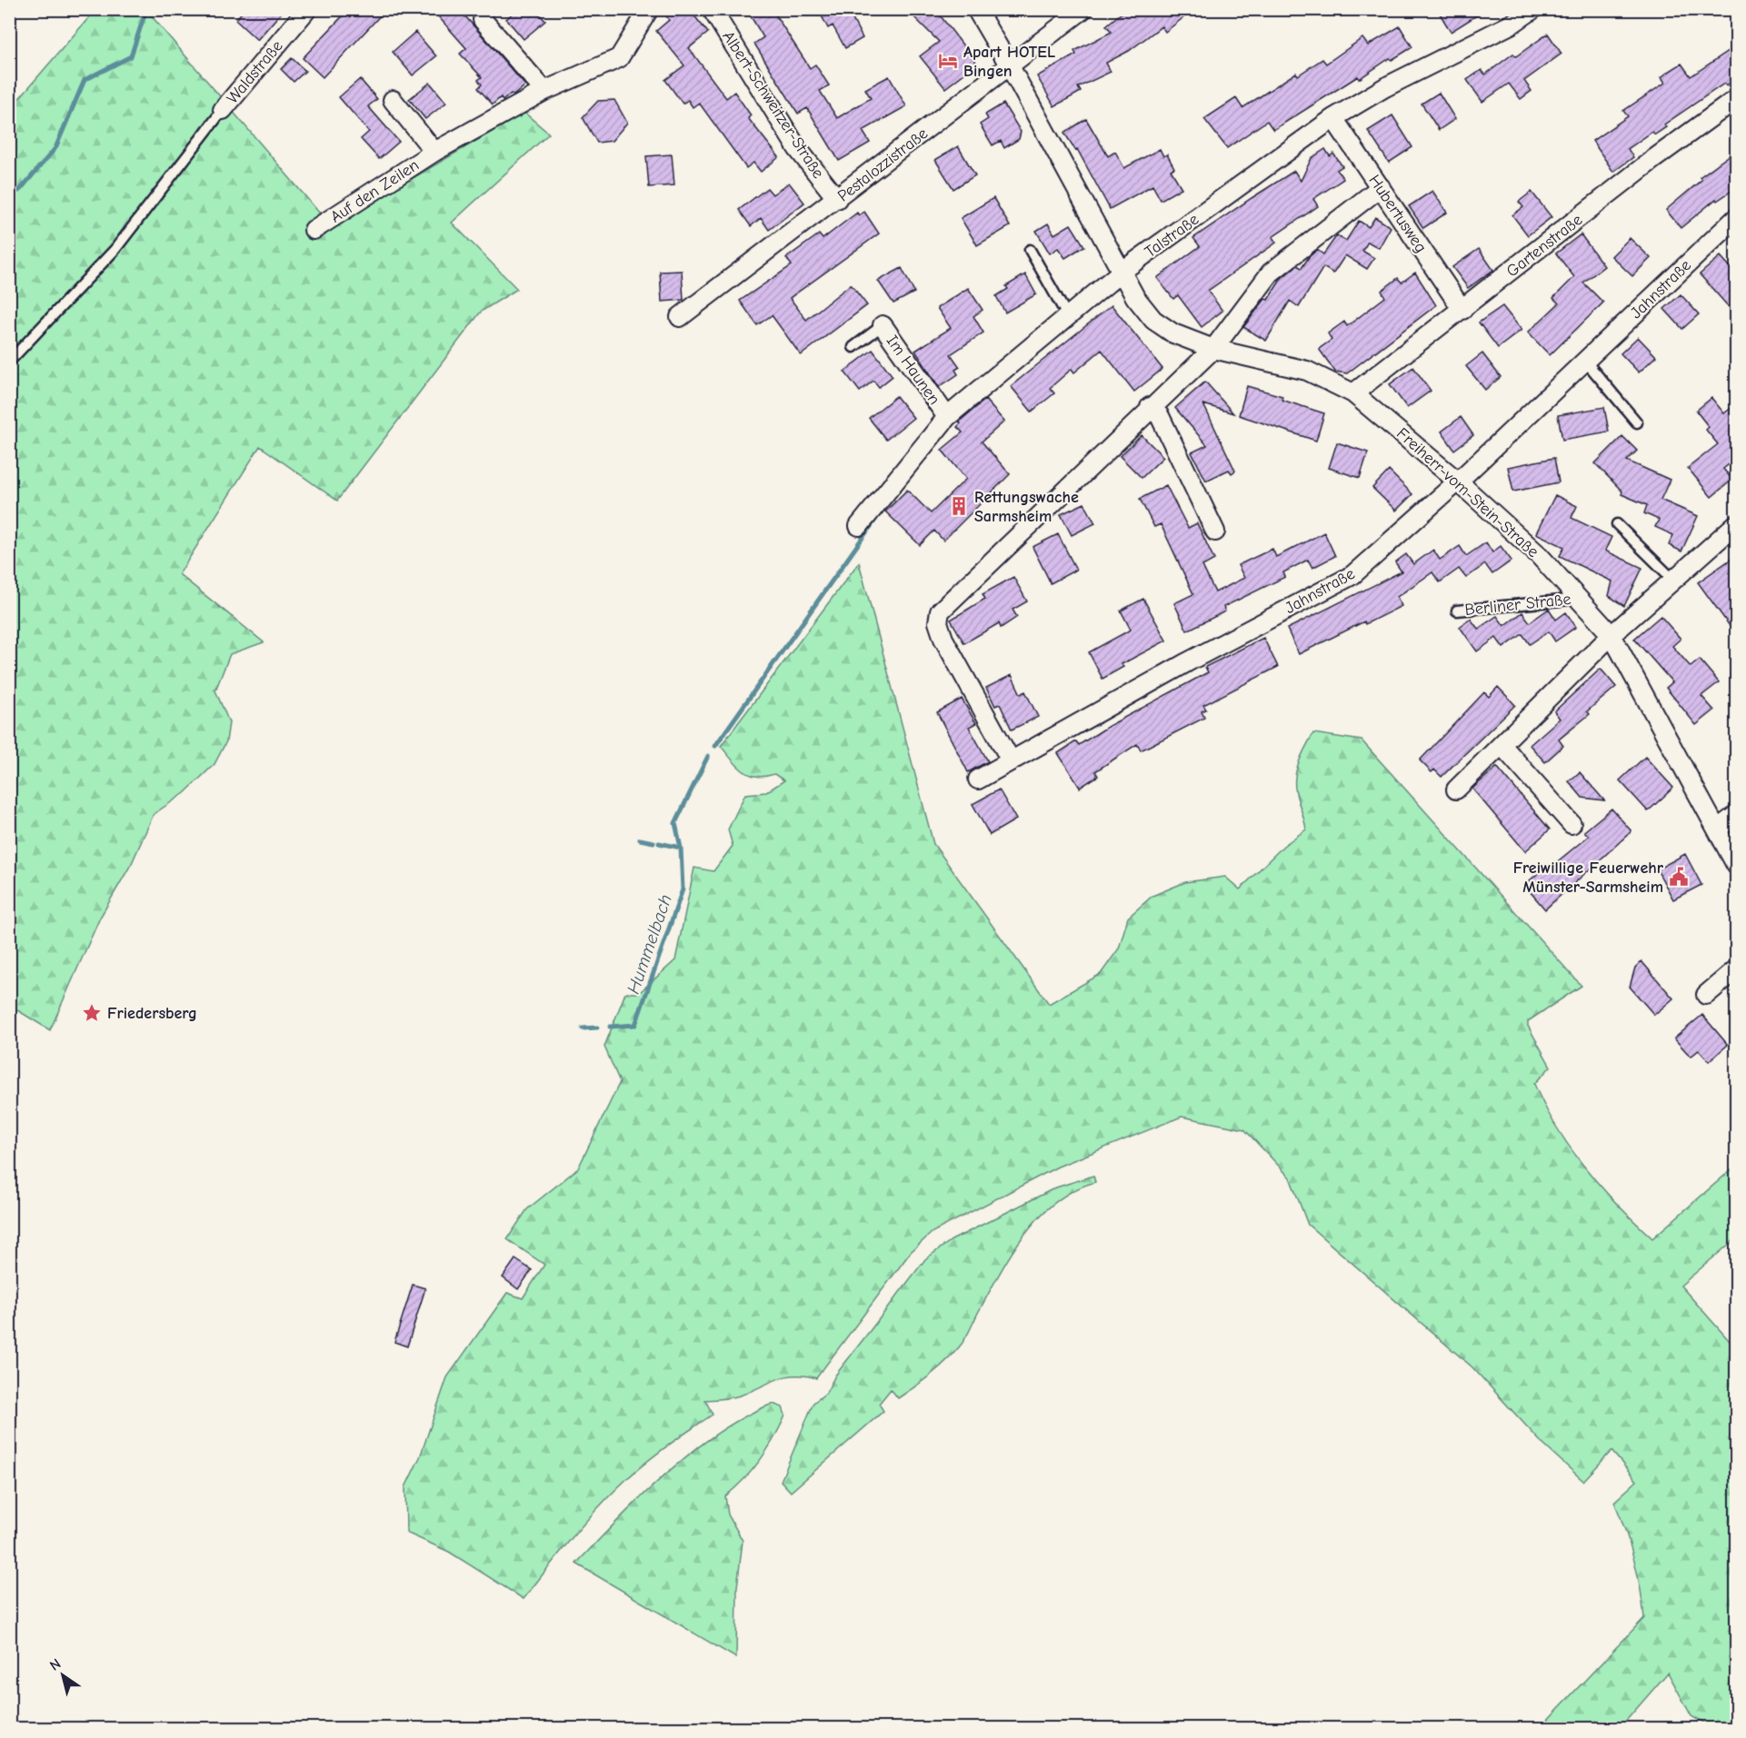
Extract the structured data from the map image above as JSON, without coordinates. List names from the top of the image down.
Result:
{
  "streets": {
    "street": [
      "Waldstraße",
      "Albert-Schweitzer-Straße",
      "Pestalozzistraße",
      "Auf den Zeilen",
      "Hubertusweg",
      "Talstraße",
      "Gartenstraße",
      "Jahnstraße",
      "Im Haunen",
      "Freiherr-vom-Stein-Straße"
    ],
    "lane": ["Berliner Straße"]
  },
  "crossings": [
    ["Albert-Schweitzer-Straße", "Pestalozzistraße"],
    ["Pestalozzistraße", "Freiherr-vom-Stein-Straße"],
    ["Hubertusweg", "Talstraße"],
    ["Hubertusweg", "Gartenstraße"],
    ["Talstraße", "Im Haunen"],
    ["Talstraße", "Freiherr-vom-Stein-Straße"],
    ["Gartenstraße", "Freiherr-vom-Stein-Straße"],
    ["Jahnstraße", "Freiherr-vom-Stein-Straße"],
    ["Freiherr-vom-Stein-Straße", "Berliner Straße"]
  ],
  "water": ["Hummelbach"],
  "places": {
    "hotel": ["Apart HOTEL Bingen"],
    "building": ["Rettungswache Sarmsheim"],
    "public building": ["Freiwillige Feuerwehr Münster-Sarmsheim"],
    "place": ["Friedersberg"]
  },
  "north": "top left"
}
